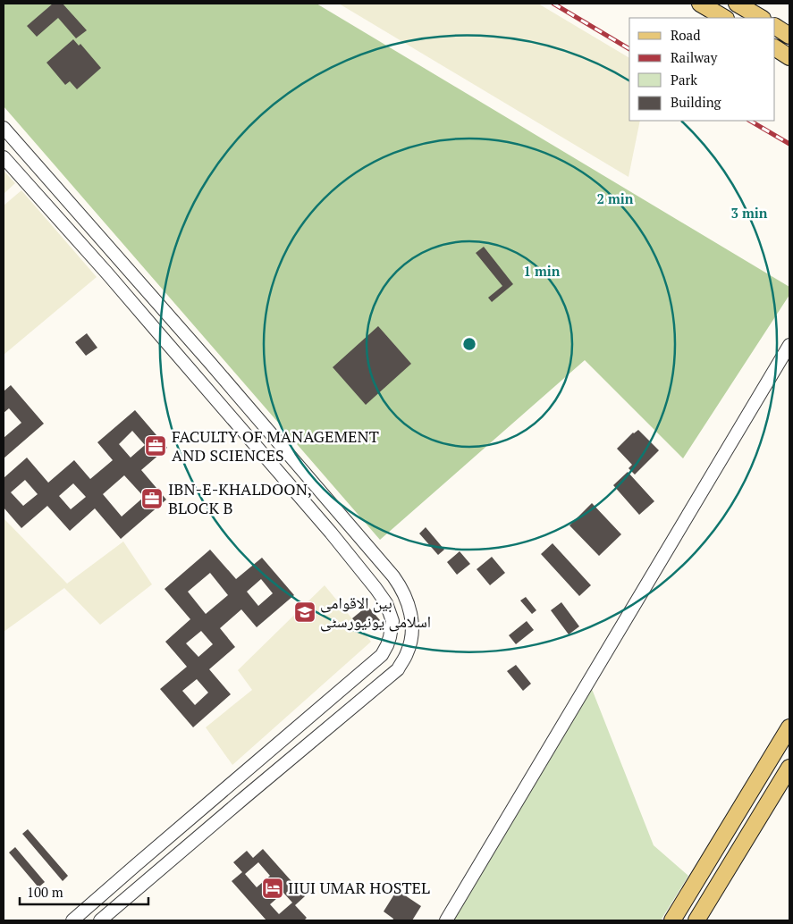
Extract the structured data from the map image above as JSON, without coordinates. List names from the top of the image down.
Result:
{
  "places": {
    "office": ["FACULTY OF MANAGEMENT AND SCIENCES", "IBN-E-KHALDOON, BLOCK B"],
    "school or university": ["بین الاقوامی اسلامی یونیورسٹی"],
    "hotel": ["IIUI UMAR HOSTEL"]
  },
  "legend": [
    "Road",
    "Railway",
    "Park",
    "Building"
  ],
  "scale_bar": "100 m",
  "rings": ["2 min", "3 min", "1 min"]
}
